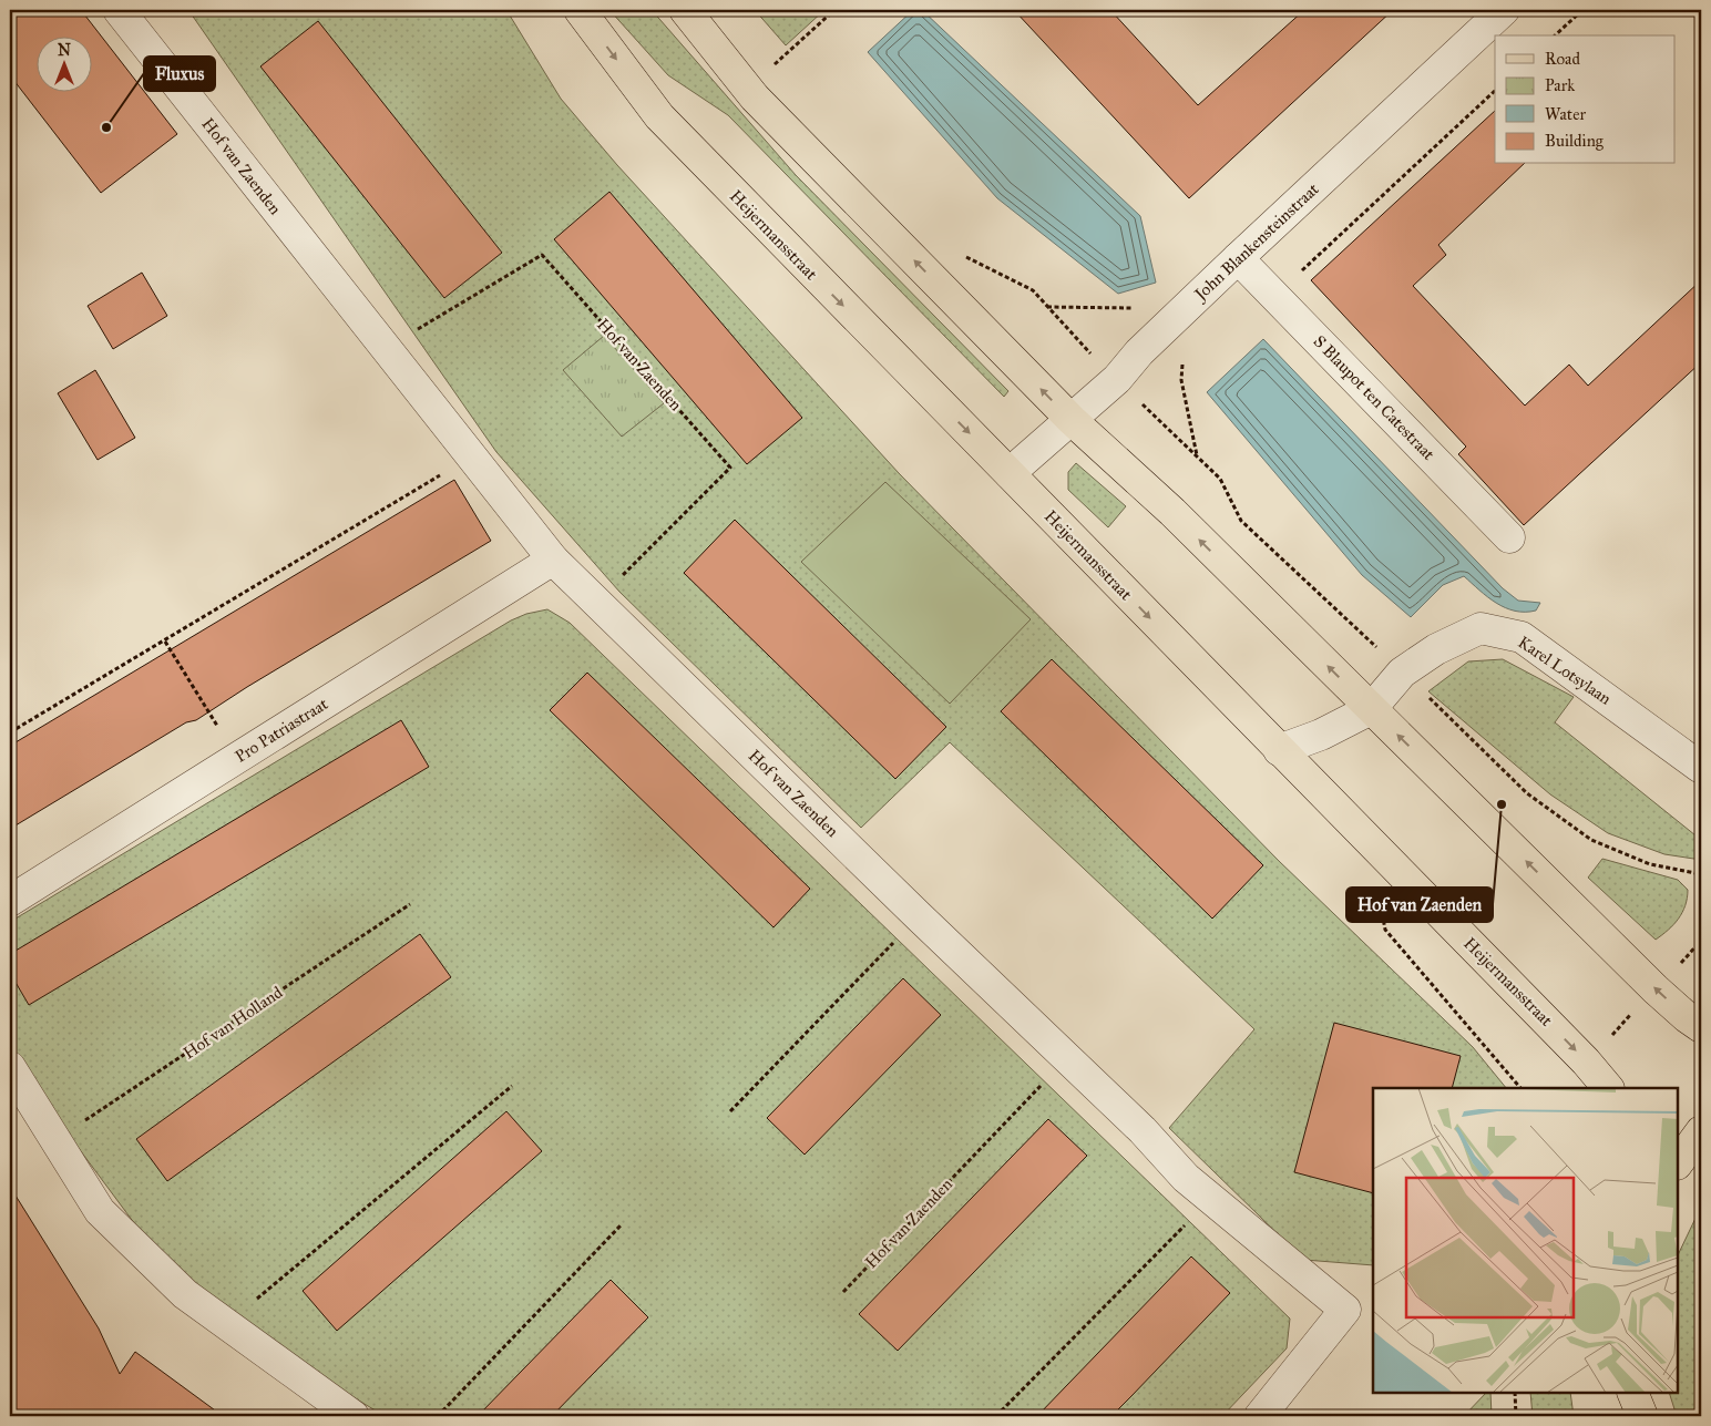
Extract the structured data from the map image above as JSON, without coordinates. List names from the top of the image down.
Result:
{
  "streets": {
    "main road": ["Heijermansstraat"],
    "street": [
      "Hof van Zaenden",
      "John Blankensteinstraat",
      "S Blaupot ten Catestraat",
      "Karel Lotsylaan",
      "Pro Patriastraat"
    ],
    "path": ["Hof van Holland"]
  },
  "crossings": [
    ["Hof van Zaenden", "Pro Patriastraat"],
    ["Heijermansstraat", "John Blankensteinstraat"],
    ["Heijermansstraat", "Karel Lotsylaan"],
    ["John Blankensteinstraat", "S Blaupot ten Catestraat"]
  ],
  "places": ["Fluxus", "Hof van Zaenden"],
  "legend": [
    "Road",
    "Park",
    "Water",
    "Building"
  ],
  "north": "top"
}
